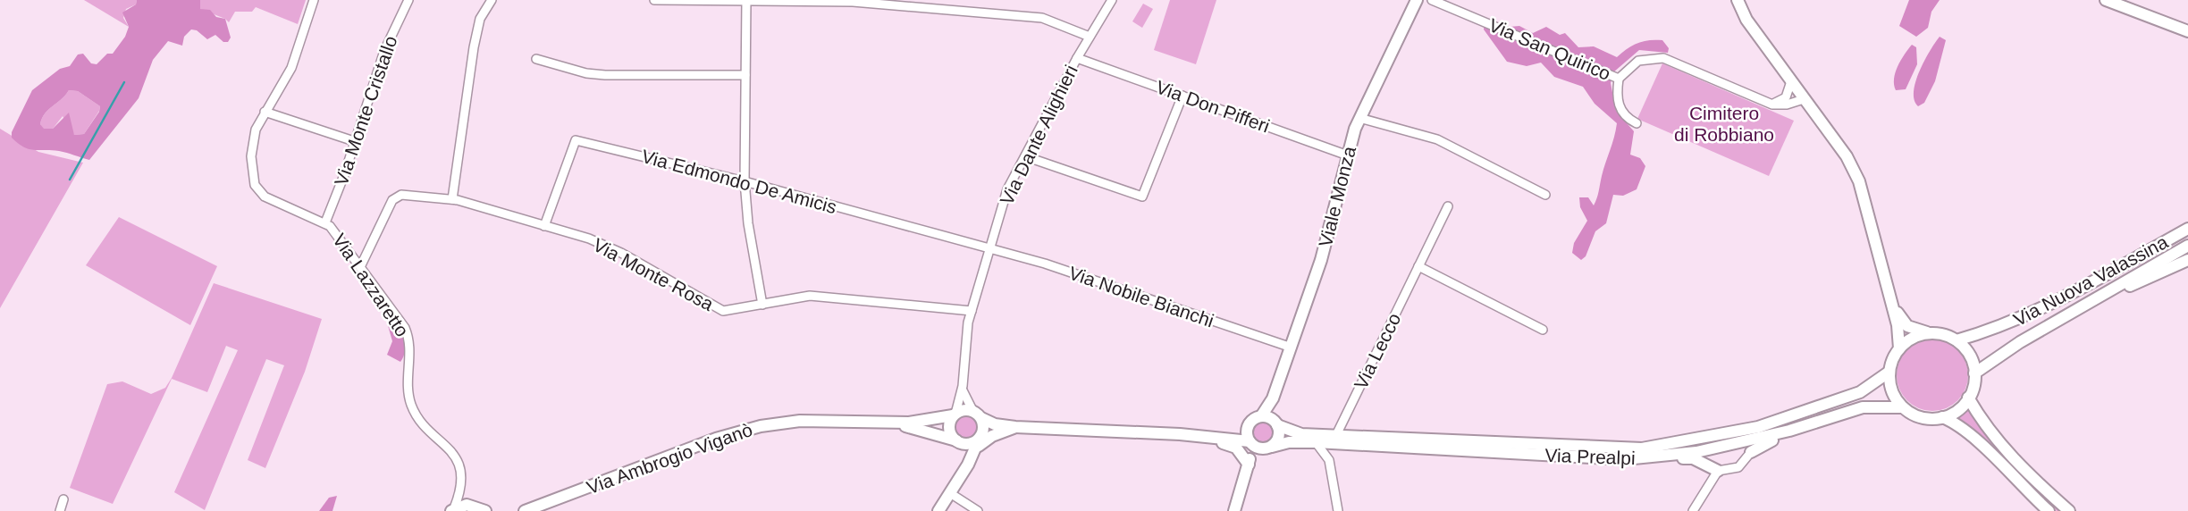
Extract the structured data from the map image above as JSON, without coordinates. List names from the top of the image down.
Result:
{
  "streets": {
    "main road": [
      "Viale Monza",
      "Via Nuova Valassina",
      "Via Prealpi",
      "Via Ambrogio Viganò"
    ],
    "street": [
      "Via San Quirico",
      "Via Don Pifferi",
      "Via Monte Cristallo",
      "Via Dante Alighieri",
      "Via Edmondo De Amicis",
      "Via Monte Rosa",
      "Via Lazzaretto",
      "Via Nobile Bianchi",
      "Via Lecco"
    ]
  },
  "crossings": [
    ["Via Don Pifferi", "Via Dante Alighieri"],
    ["Via Don Pifferi", "Viale Monza"],
    ["Via Monte Cristallo", "Via Lazzaretto"],
    ["Via Dante Alighieri", "Via Edmondo De Amicis"],
    ["Via Dante Alighieri", "Via Monte Rosa"],
    ["Via Dante Alighieri", "Via Nobile Bianchi"],
    ["Via Dante Alighieri", "Via Ambrogio Viganò"],
    ["Via Edmondo De Amicis", "Via Monte Rosa"],
    ["Via Edmondo De Amicis", "Via Nobile Bianchi"],
    ["Viale Monza", "Via Nobile Bianchi"],
    ["Viale Monza", "Via Prealpi"],
    ["Via Monte Rosa", "Via Lazzaretto"],
    ["Via Nuova Valassina", "Via Prealpi"],
    ["Via Lecco", "Via Prealpi"]
  ],
  "parks": ["Cimitero di Robbiano"]
}
